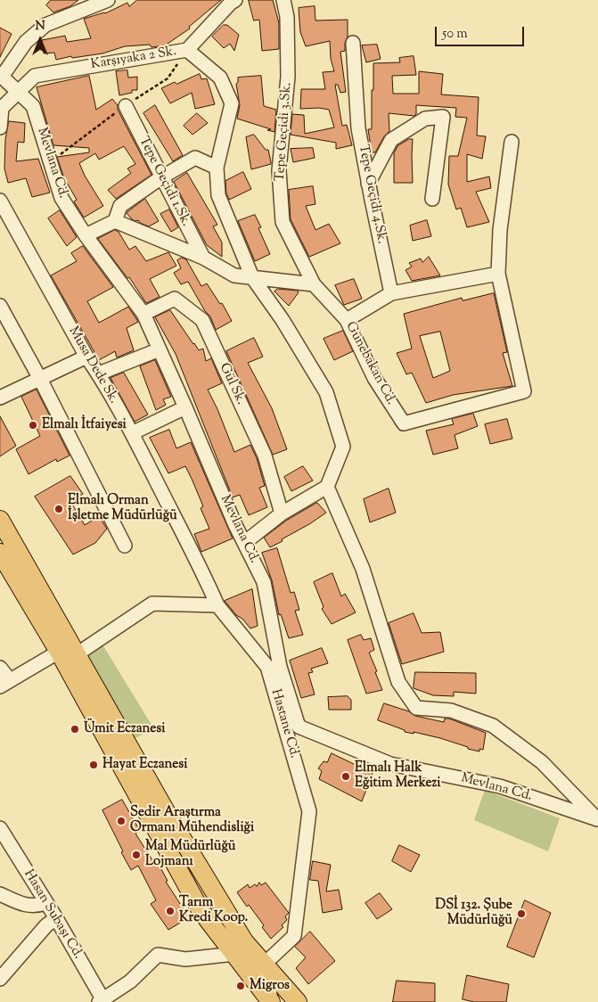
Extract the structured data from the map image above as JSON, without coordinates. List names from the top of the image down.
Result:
{
  "streets": {
    "street": [
      "Karşıyaka 2 Sk.",
      "Tepe Geçidi 3.Sk.",
      "Mevlana Cd.",
      "Tepe Geçidi 1.Sk.",
      "Tepe Geçidi 4.Sk.",
      "Günebakan Cd.",
      "Musa Dede Sk.",
      "Gül Sk.",
      "Hastane Cd.",
      "Hasan Subaşı Cd."
    ]
  },
  "crossings": [
    ["Karşıyaka 2 Sk.", "Mevlana Cd."],
    ["Tepe Geçidi 3.Sk.", "Günebakan Cd."],
    ["Mevlana Cd.", "Gül Sk."],
    ["Mevlana Cd.", "Hastane Cd."],
    ["Musa Dede Sk.", "Hastane Cd."]
  ],
  "places": [
    "Elmalı İtfaiyesi",
    "Elmalı Orman İşletme Müdürlüğü",
    "Ümit Eczanesi",
    "Hayat Eczanesi",
    "Elmalı Halk Eğitim Merkezi",
    "Sedir Araştırma Ormanı Mühendisliği",
    "Mal Müdürlüğü Lojmanı",
    "Tarım Kredi Koop.",
    "DSİ 132. Şube Müdürlüğü",
    "Migros"
  ],
  "scale_bar": "50 m",
  "north": "top"
}
